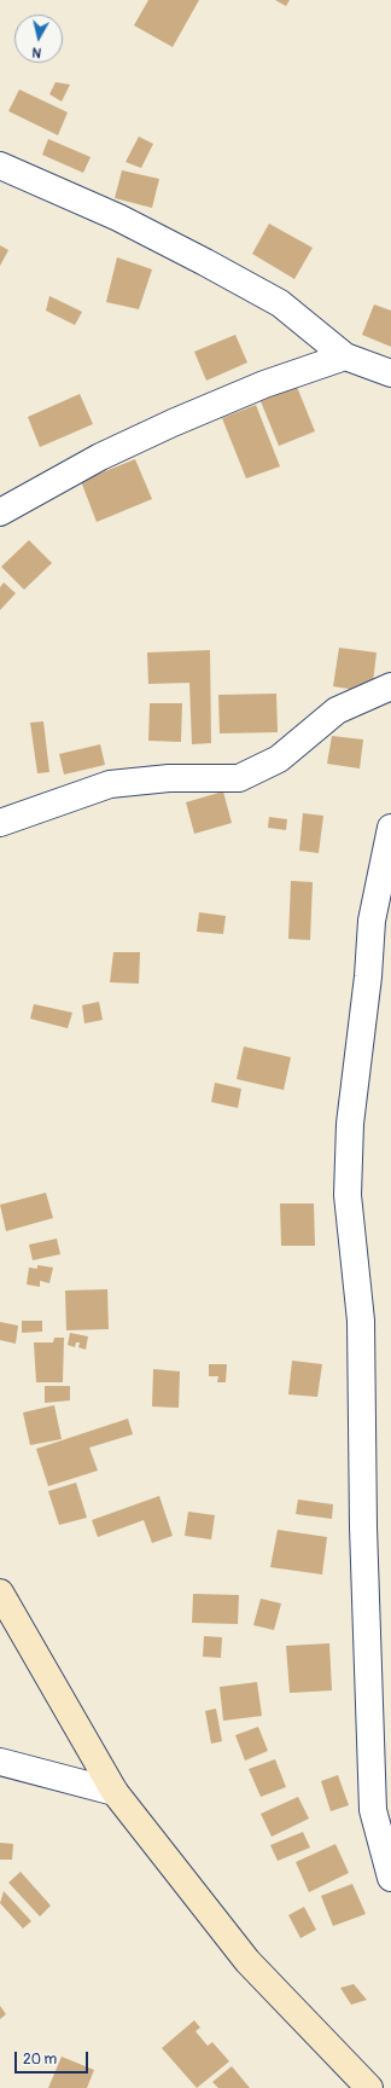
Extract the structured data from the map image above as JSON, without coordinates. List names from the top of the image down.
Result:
{
  "scale_bar": "20 m",
  "north": "bottom"
}
